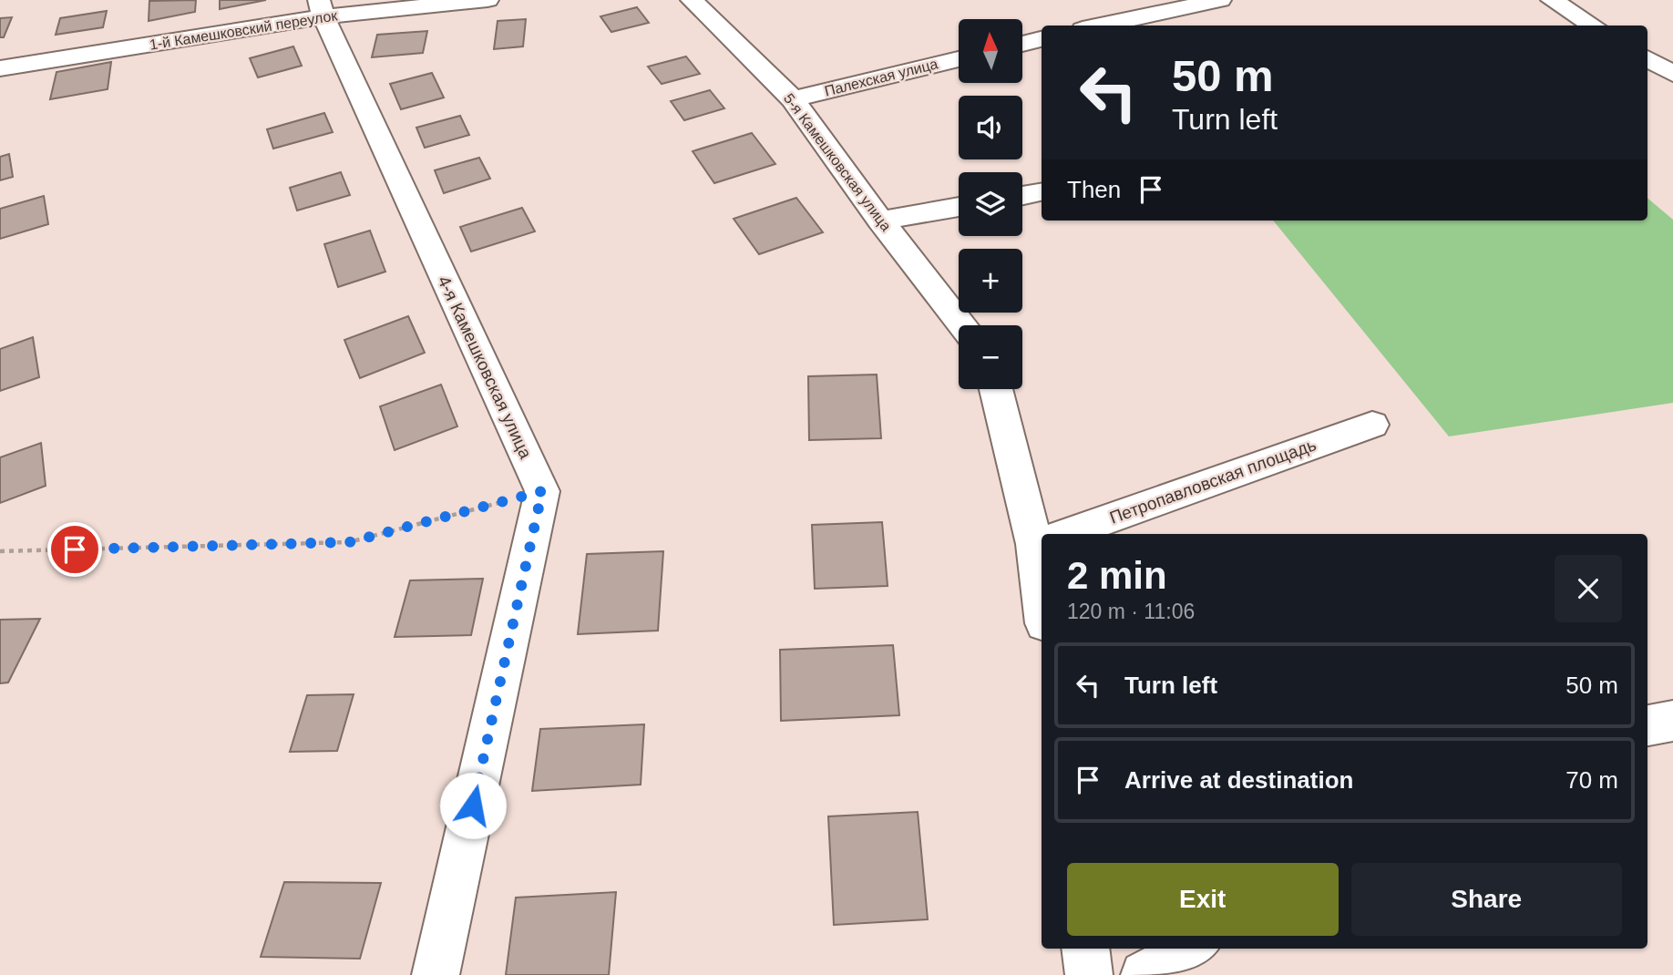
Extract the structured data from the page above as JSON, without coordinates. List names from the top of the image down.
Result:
{
  "streets": {
    "street": [
      "1-й Камешковский переулок",
      "Палехская улица",
      "5-я Камешковская улица",
      "4-я Камешковская улица",
      "Петропавловская площадь"
    ]
  },
  "crossings": [
    ["1-й Камешковский переулок", "4-я Камешковская улица"],
    ["Палехская улица", "5-я Камешковская улица"]
  ],
  "north": "top",
  "page": {
    "map_buttons": ["+", "−"],
    "turn": ["50 m", "Turn left"],
    "then": "Then",
    "heading": ["2 min", "120 m · 11:06"],
    "list": [
      {
        "name": "Turn left",
        "value": "50 m"
      },
      {
        "name": "Arrive at destination",
        "value": "70 m"
      }
    ],
    "buttons": ["Exit", "Share"]
  }
}
